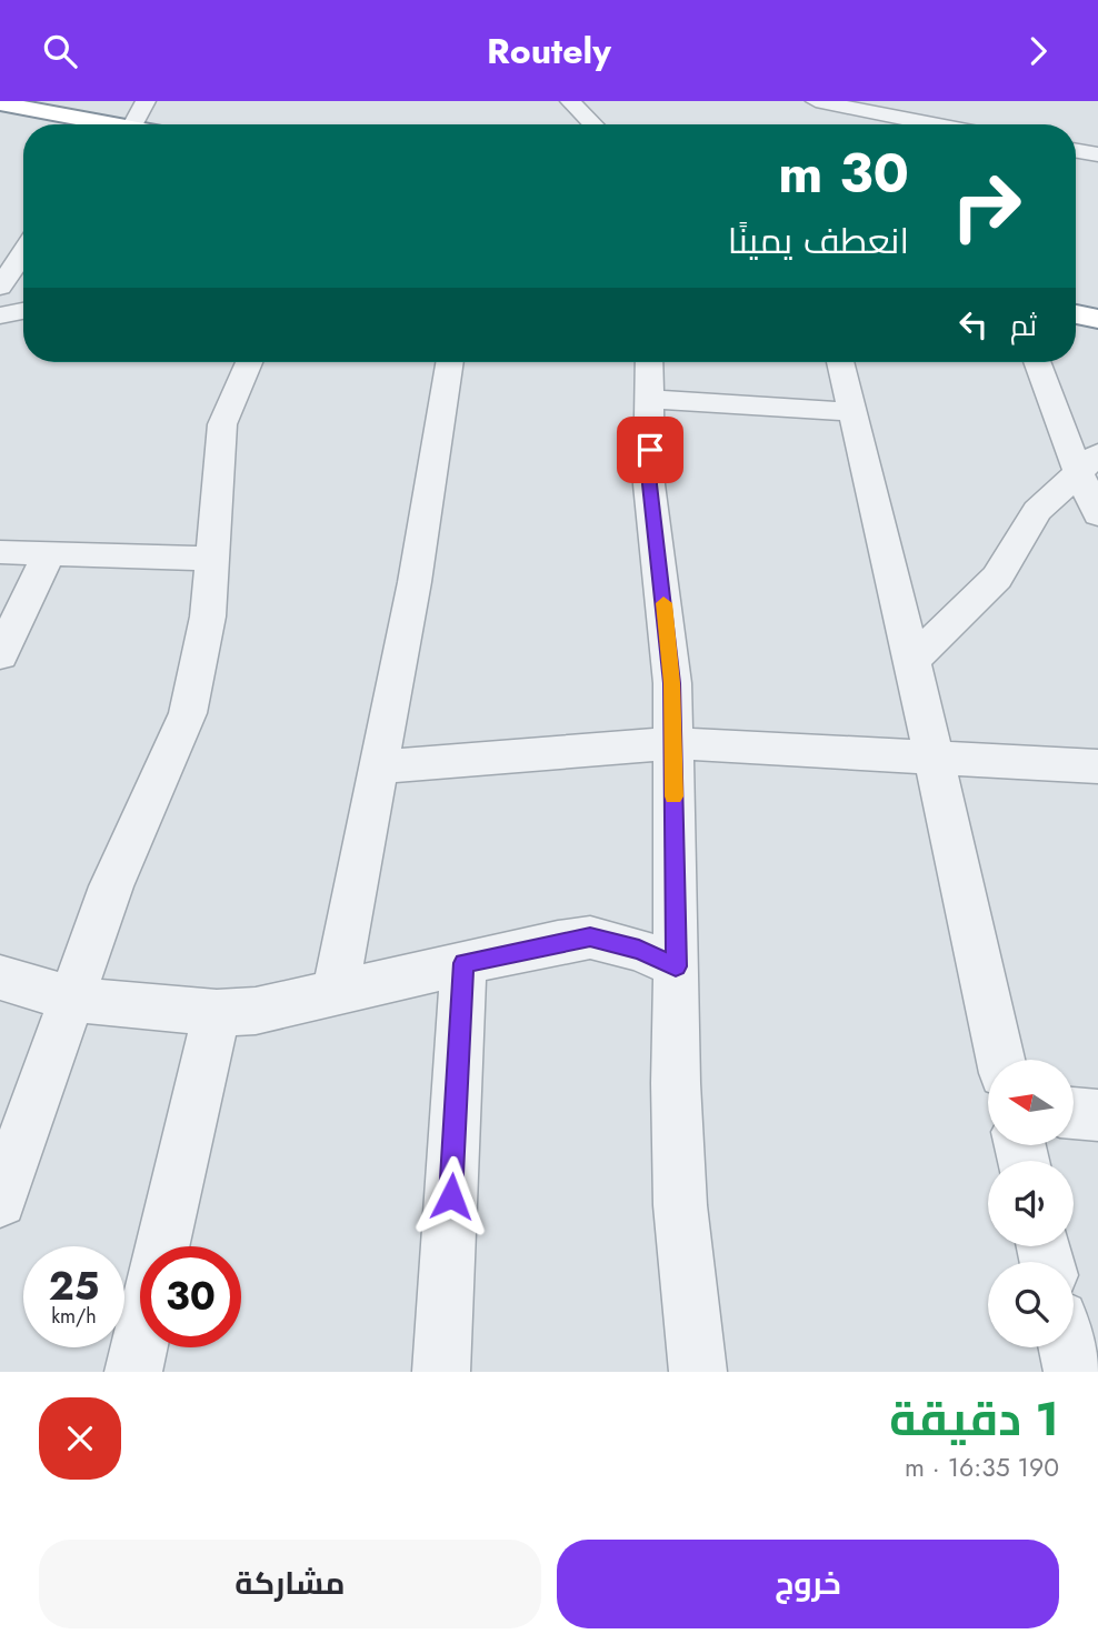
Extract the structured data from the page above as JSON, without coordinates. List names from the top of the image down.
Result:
{
  "north": "left",
  "page": {
    "header": "Routely",
    "turn": ["30 m", "انعطف يمينًا"],
    "then": "ثم",
    "speed": "25 km/h",
    "limit": "30",
    "heading": ["1 دقيقة", "190 m · 16:35"],
    "buttons": ["خروج", "مشاركة"]
  }
}
